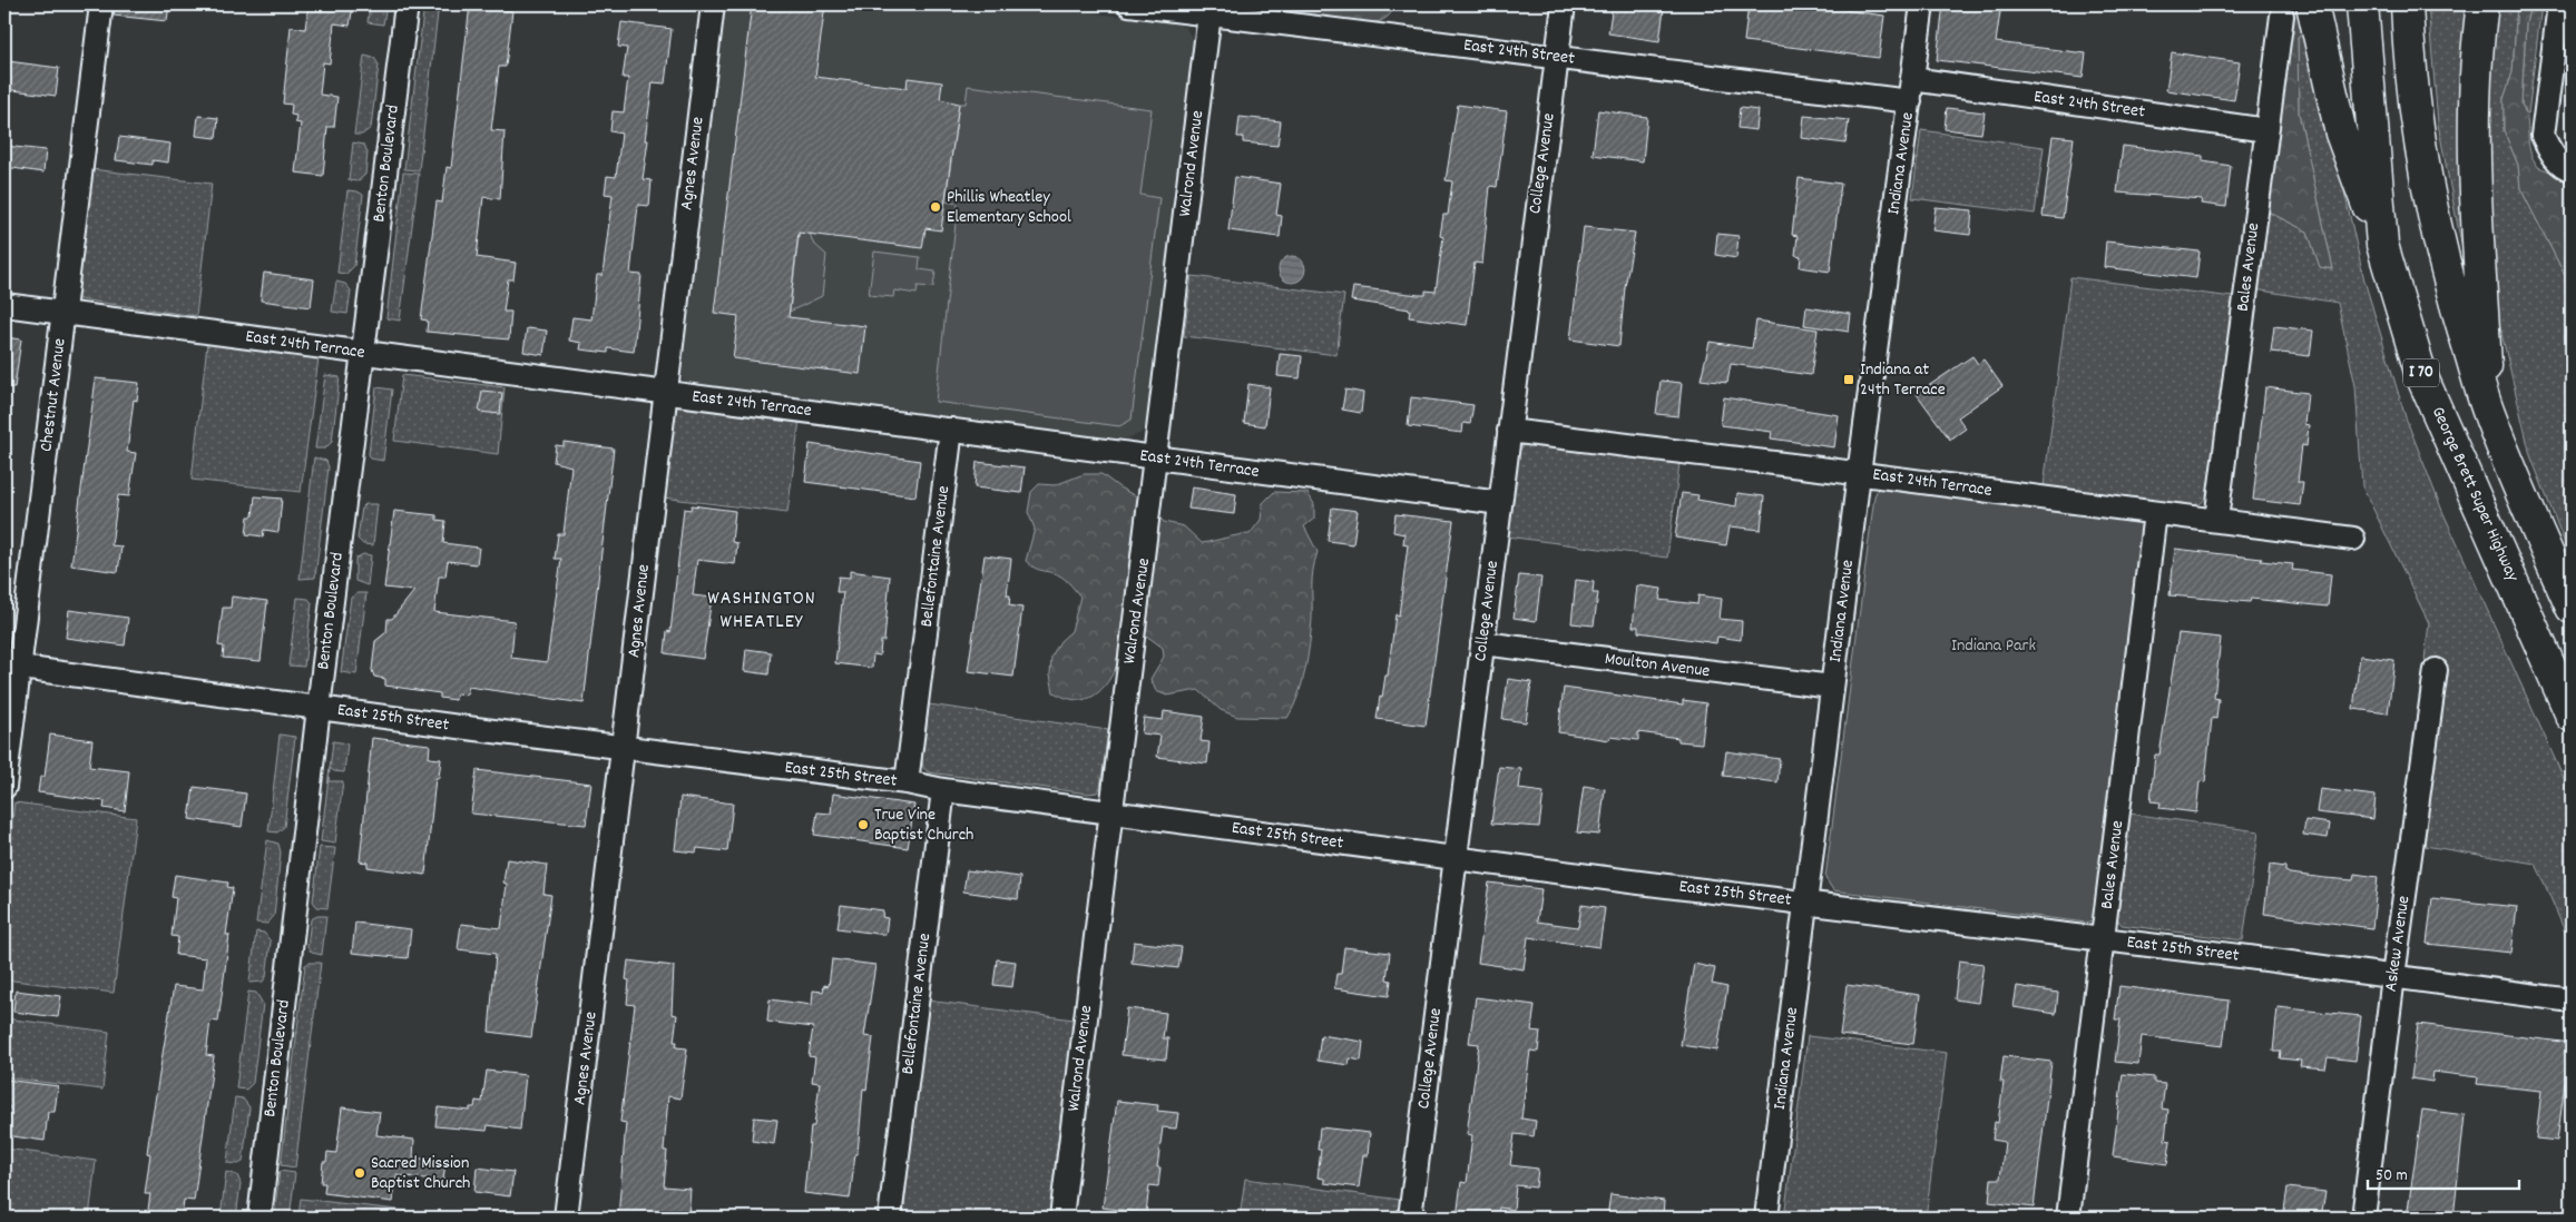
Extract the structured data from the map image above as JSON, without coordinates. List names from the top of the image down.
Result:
{
  "streets": {
    "highway": ["I 70", "George Brett Super Highway"],
    "street": [
      "East 24th Street",
      "Benton Boulevard",
      "Agnes Avenue",
      "Walrond Avenue",
      "College Avenue",
      "Indiana Avenue",
      "Bales Avenue",
      "East 24th Terrace",
      "Chestnut Avenue",
      "Bellefontaine Avenue",
      "Moulton Avenue",
      "East 25th Street",
      "Askew Avenue"
    ]
  },
  "crossings": [
    ["East 24th Street", "Walrond Avenue"],
    ["East 24th Street", "College Avenue"],
    ["East 24th Street", "Indiana Avenue"],
    ["East 24th Street", "Bales Avenue"],
    ["Benton Boulevard", "East 24th Terrace"],
    ["Benton Boulevard", "East 25th Street"],
    ["Agnes Avenue", "East 24th Terrace"],
    ["Agnes Avenue", "East 25th Street"],
    ["Walrond Avenue", "East 24th Terrace"],
    ["Walrond Avenue", "East 25th Street"],
    ["College Avenue", "East 24th Terrace"],
    ["College Avenue", "Moulton Avenue"],
    ["College Avenue", "East 25th Street"],
    ["Indiana Avenue", "East 24th Terrace"],
    ["Indiana Avenue", "Moulton Avenue"],
    ["Indiana Avenue", "East 25th Street"],
    ["Bales Avenue", "East 24th Terrace"],
    ["Bales Avenue", "East 25th Street"],
    ["East 24th Terrace", "Chestnut Avenue"],
    ["East 24th Terrace", "Bellefontaine Avenue"],
    ["Chestnut Avenue", "East 25th Street"],
    ["Bellefontaine Avenue", "East 25th Street"],
    ["East 25th Street", "Askew Avenue"]
  ],
  "districts": ["WASHINGTON WHEATLEY"],
  "parks": ["Indiana Park"],
  "places": {
    "other": ["Phillis Wheatley Elementary School", "True Vine Baptist Church", "Sacred Mission Baptist Church"],
    "transit": ["Indiana at 24th Terrace"]
  },
  "scale_bar": "50 m"
}
